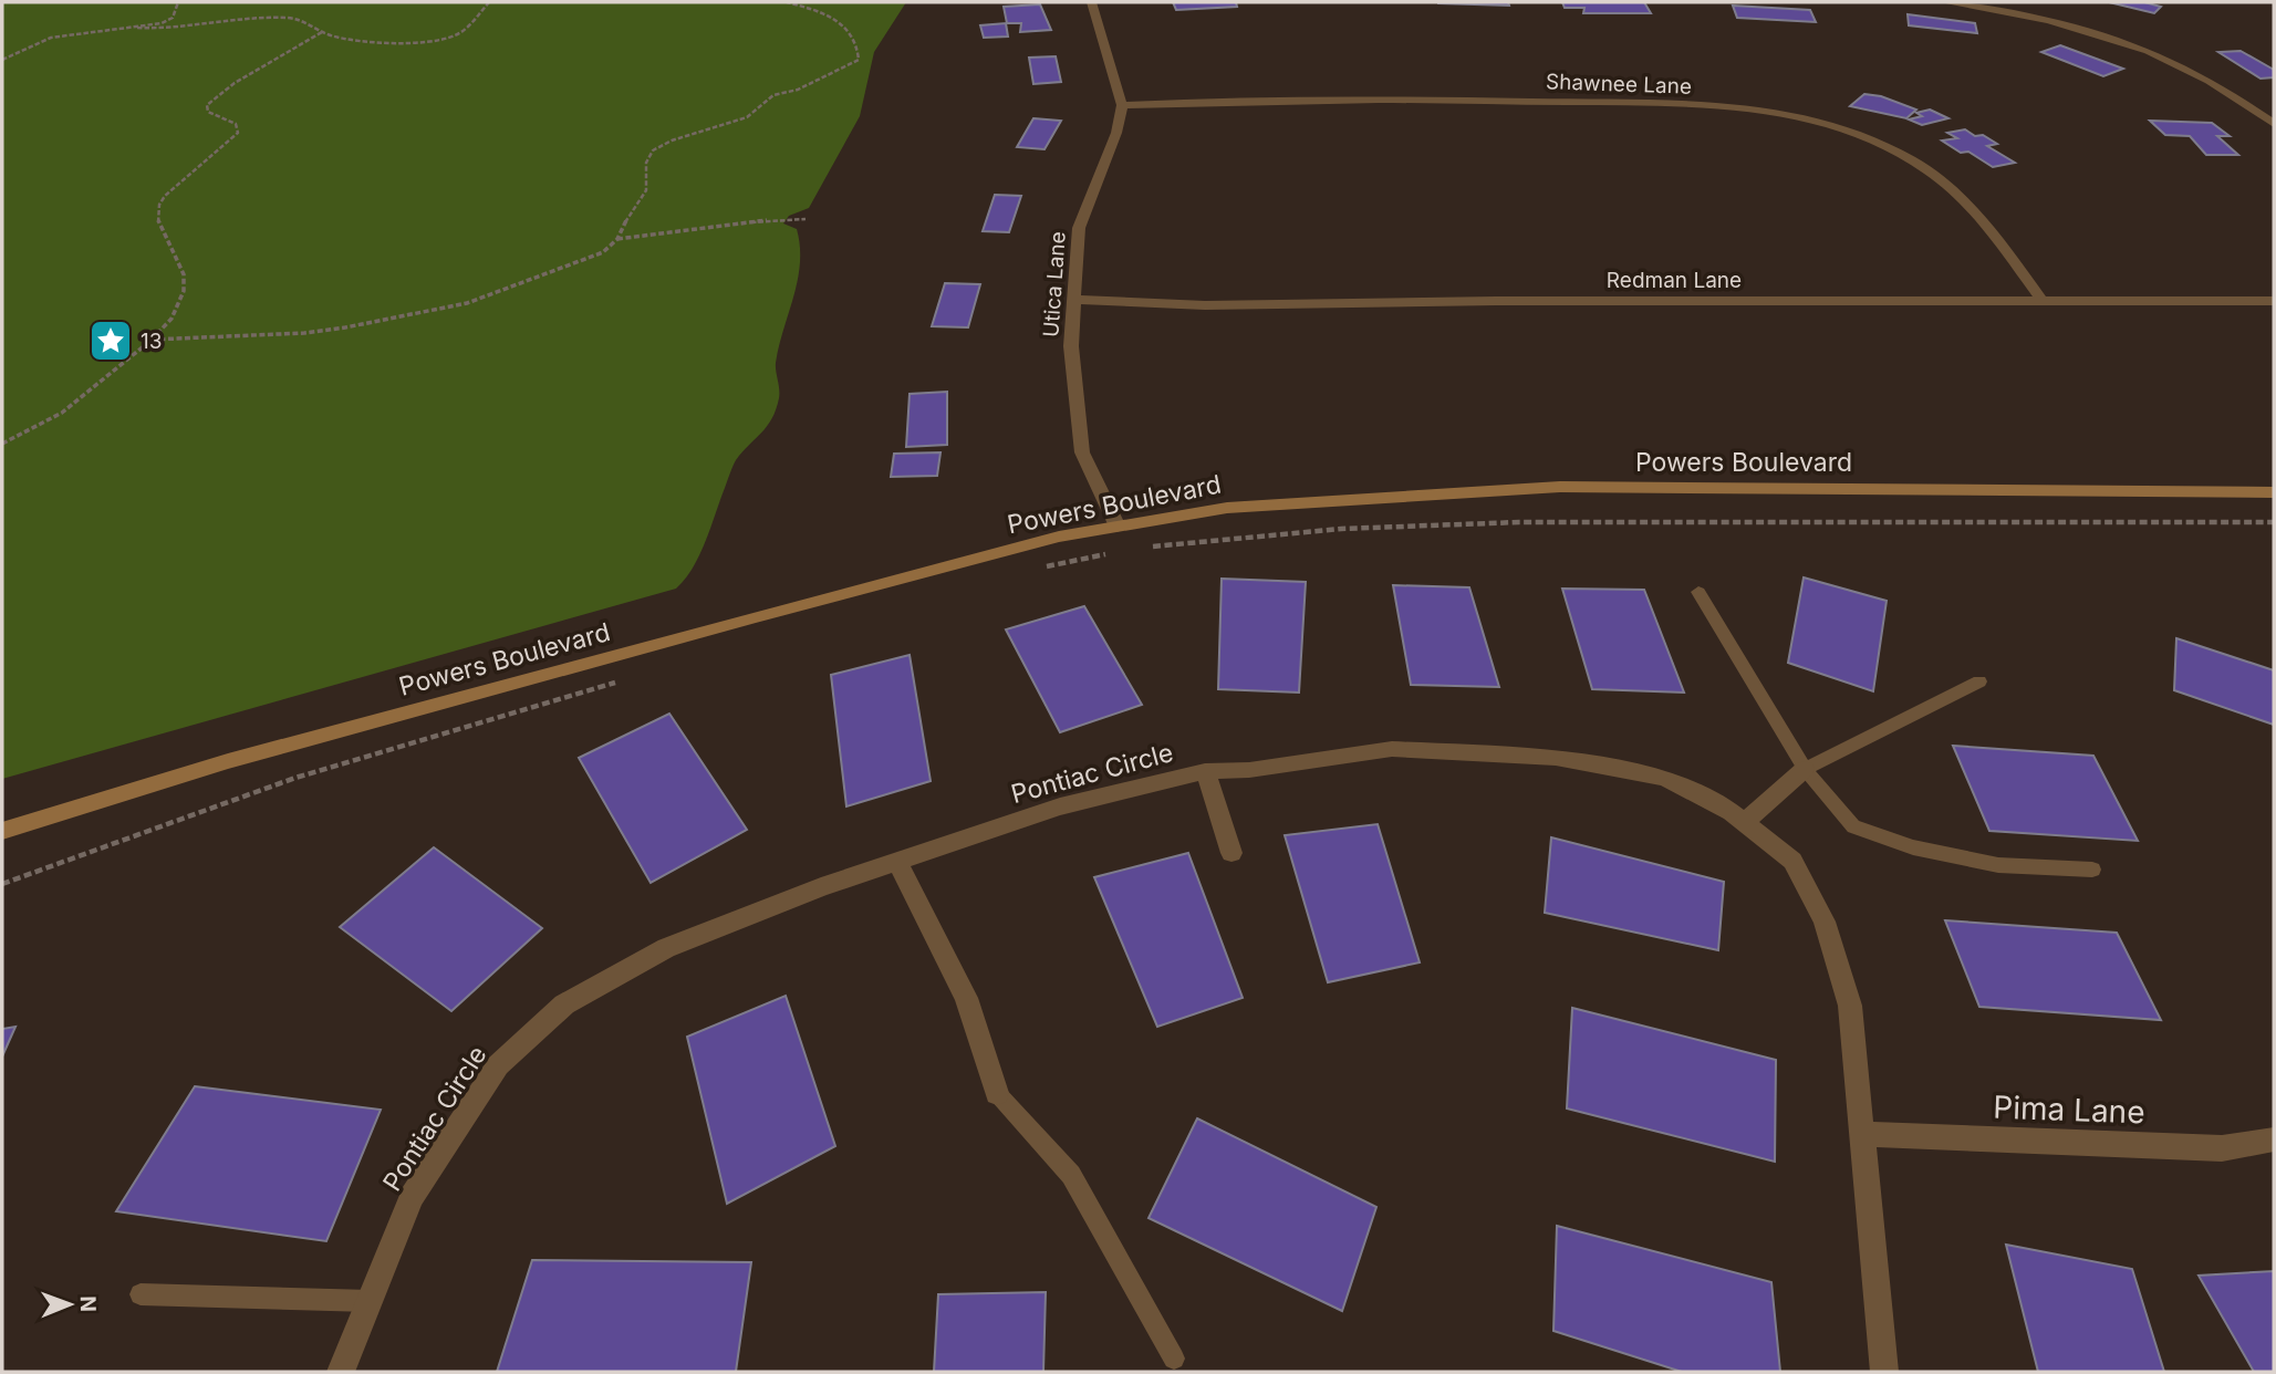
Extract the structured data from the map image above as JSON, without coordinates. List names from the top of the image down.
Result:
{
  "streets": {
    "main road": ["Powers Boulevard"],
    "street": [
      "Shawnee Lane",
      "Redman Lane",
      "Utica Lane",
      "Pontiac Circle",
      "Pima Lane"
    ]
  },
  "crossings": [
    ["Shawnee Lane", "Redman Lane"],
    ["Shawnee Lane", "Utica Lane"],
    ["Redman Lane", "Utica Lane"],
    ["Utica Lane", "Powers Boulevard"],
    ["Pontiac Circle", "Pima Lane"]
  ],
  "places": {
    "place": ["13"]
  },
  "north": "right"
}
